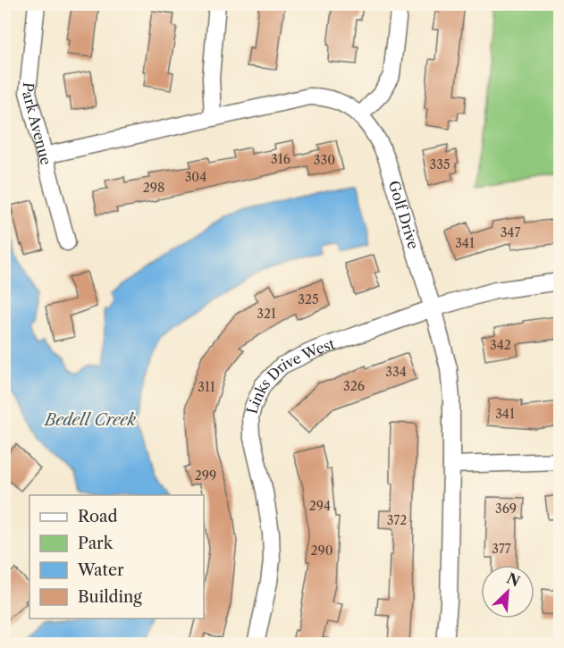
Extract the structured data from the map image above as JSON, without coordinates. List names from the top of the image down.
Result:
{
  "streets": {
    "street": ["Park Avenue", "Golf Drive", "Links Drive West"]
  },
  "crossings": [
    ["Park Avenue", "Golf Drive"],
    ["Golf Drive", "Links Drive West"]
  ],
  "water": ["Bedell Creek"],
  "house_numbers": [
    "316",
    "330",
    "335",
    "304",
    "298",
    "347",
    "341",
    "325",
    "321",
    "342",
    "334",
    "326",
    "311",
    "341",
    "299",
    "294",
    "369",
    "372",
    "377",
    "290"
  ],
  "legend": [
    "Road",
    "Park",
    "Water",
    "Building"
  ],
  "north": "top right"
}
